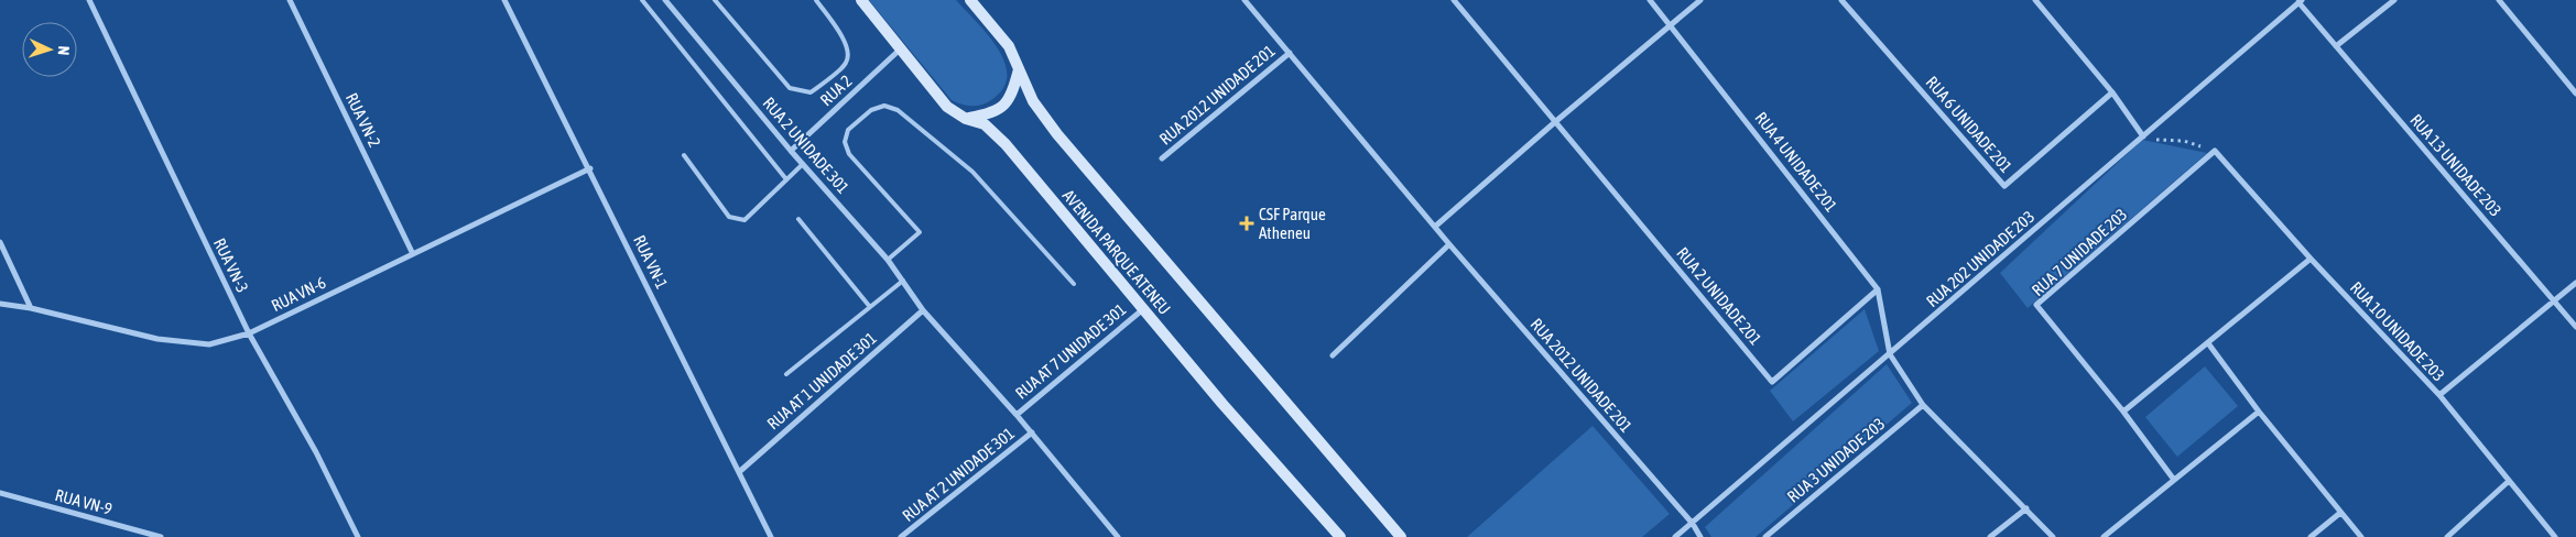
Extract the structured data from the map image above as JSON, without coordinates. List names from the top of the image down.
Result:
{
  "streets": {
    "street": [
      "RUA 2",
      "RUA 2012 UNIDADE 201",
      "RUA VN-2",
      "RUA 6 UNIDADE 201",
      "RUA 2 UNIDADE 301",
      "RUA 4 UNIDADE 201",
      "RUA 13 UNIDADE 203",
      "AVENIDA PARQUE ATENEU",
      "RUA 7 UNIDADE 203",
      "RUA 202 UNIDADE 203",
      "RUA VN-1",
      "RUA VN-3",
      "RUA VN-6",
      "RUA 2 UNIDADE 201",
      "RUA 10 UNIDADE 203",
      "RUA AT 7 UNIDADE 301",
      "RUA AT 1 UNIDADE 301",
      "RUA 3 UNIDADE 203",
      "RUA AT 2 UNIDADE 301",
      "RUA VN-9"
    ]
  },
  "crossings": [
    ["RUA 2", "RUA 2 UNIDADE 301"],
    ["RUA 2", "AVENIDA PARQUE ATENEU"],
    ["RUA 2012 UNIDADE 201", "RUA 202 UNIDADE 203"],
    ["RUA VN-2", "RUA VN-6"],
    ["RUA 2 UNIDADE 301", "RUA AT 7 UNIDADE 301"],
    ["RUA 2 UNIDADE 301", "RUA AT 1 UNIDADE 301"],
    ["RUA 4 UNIDADE 201", "RUA 202 UNIDADE 203"],
    ["RUA 4 UNIDADE 201", "RUA 2 UNIDADE 201"],
    ["RUA 13 UNIDADE 203", "RUA 202 UNIDADE 203"],
    ["AVENIDA PARQUE ATENEU", "RUA AT 7 UNIDADE 301"],
    ["RUA 7 UNIDADE 203", "RUA 10 UNIDADE 203"],
    ["RUA VN-1", "RUA VN-6"],
    ["RUA VN-1", "RUA AT 1 UNIDADE 301"],
    ["RUA VN-3", "RUA VN-6"],
    ["RUA AT 7 UNIDADE 301", "RUA AT 1 UNIDADE 301"],
    ["RUA AT 7 UNIDADE 301", "RUA AT 2 UNIDADE 301"]
  ],
  "places": {
    "health": ["CSF Parque Atheneu"]
  },
  "north": "right"
}
